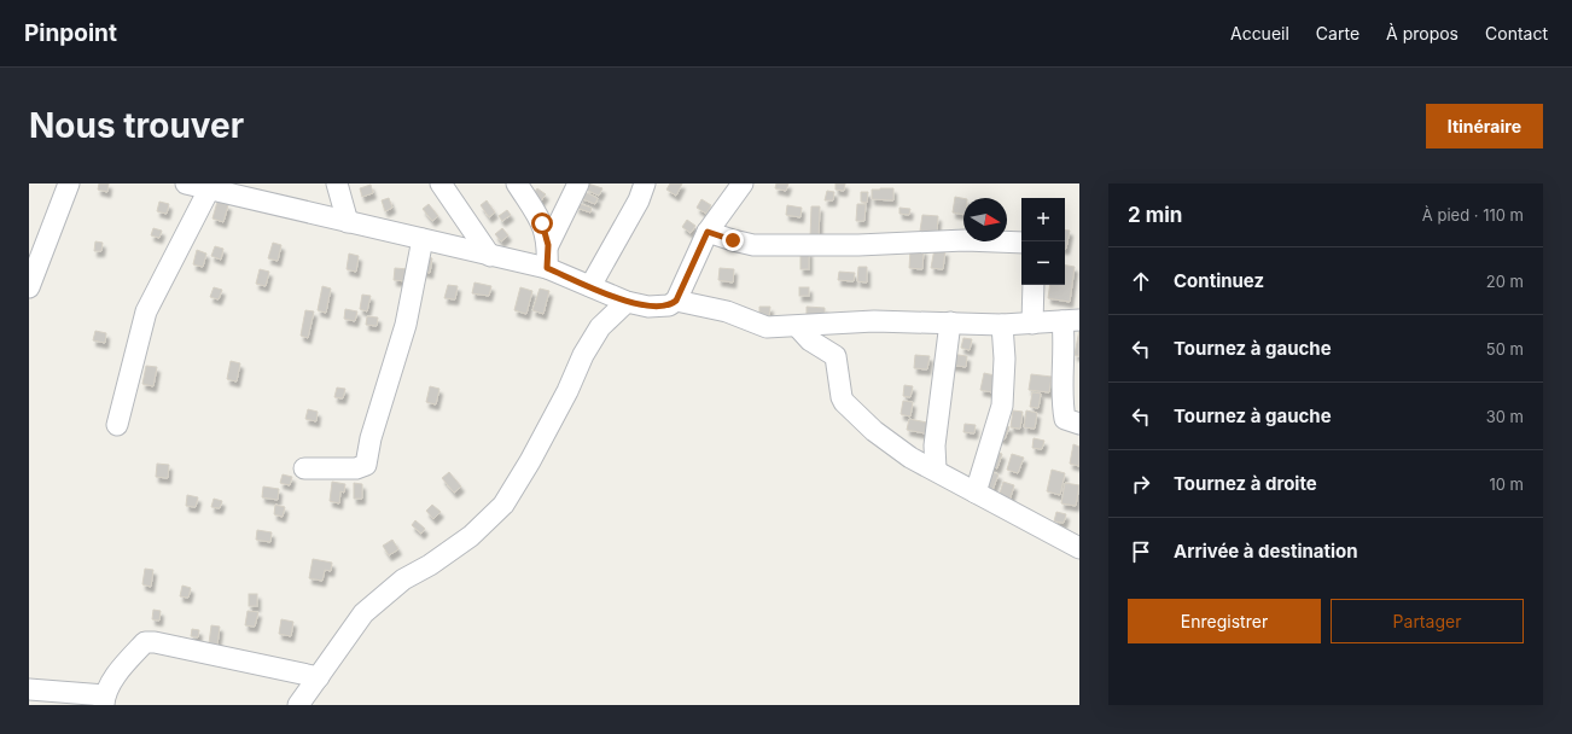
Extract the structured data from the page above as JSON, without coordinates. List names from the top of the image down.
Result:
{
  "north": "right",
  "page": {
    "header": "Pinpoint",
    "nav": [
      "Accueil",
      "Carte",
      "À propos",
      "Contact"
    ],
    "buttons": [
      "Itinéraire",
      ["Enregistrer", "Partager"]
    ],
    "title": "Nous trouver",
    "heading": ["2 min", "À pied · 110 m"],
    "map_buttons": ["+", "−"],
    "list": [
      ["Continuez", "20 m"],
      ["Tournez à gauche", "50 m"],
      ["Tournez à gauche", "30 m"],
      ["Tournez à droite", "10 m"],
      "Arrivée à destination"
    ]
  }
}
